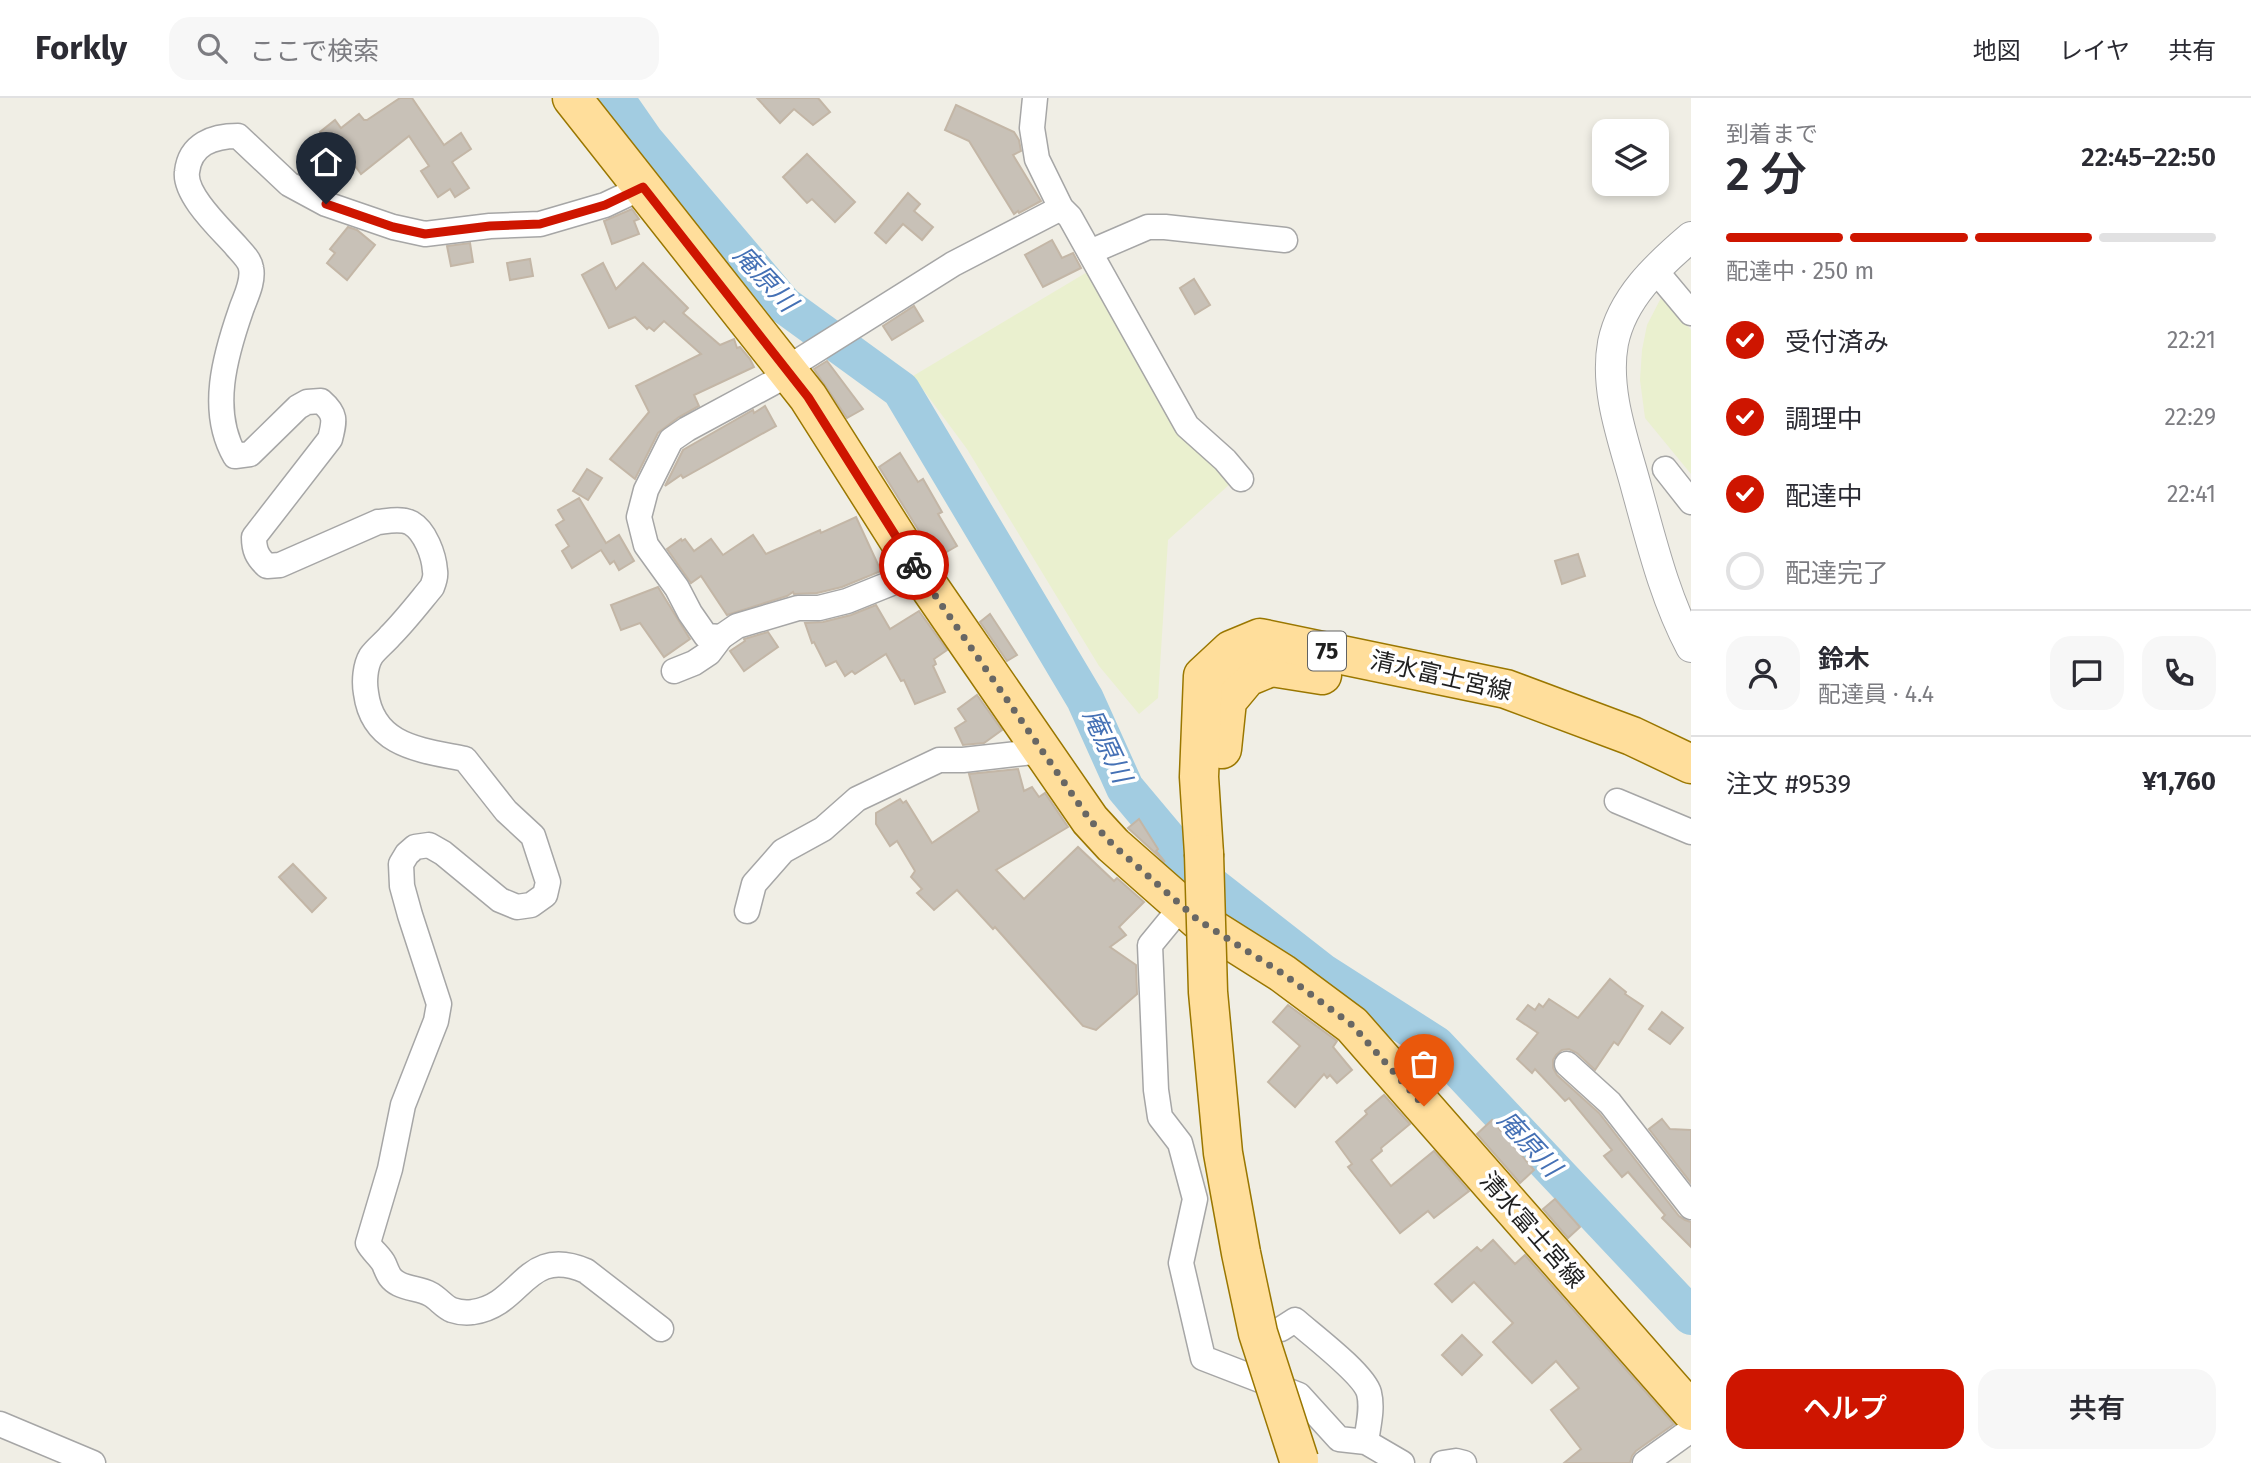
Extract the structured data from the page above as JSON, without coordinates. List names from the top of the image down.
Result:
{
  "streets": {
    "main road": ["75", "清水富士宮線"]
  },
  "water": ["庵原川"],
  "page": {
    "header": "Forkly",
    "search": "ここで検索",
    "nav": ["地図", "レイヤ", "共有"],
    "heading": ["2 分", "到着まで", "22:45–22:50"],
    "panel": [
      "鈴木",
      "配達員 · 4.4",
      "注文 #9539",
      "¥1,760"
    ],
    "bar": "配達中 · 250 m",
    "list": [
      ["受付済み", "22:21"],
      ["調理中", "22:29"],
      ["配達中", "22:41"],
      "配達完了"
    ],
    "buttons": ["ヘルプ", "共有"]
  }
}
